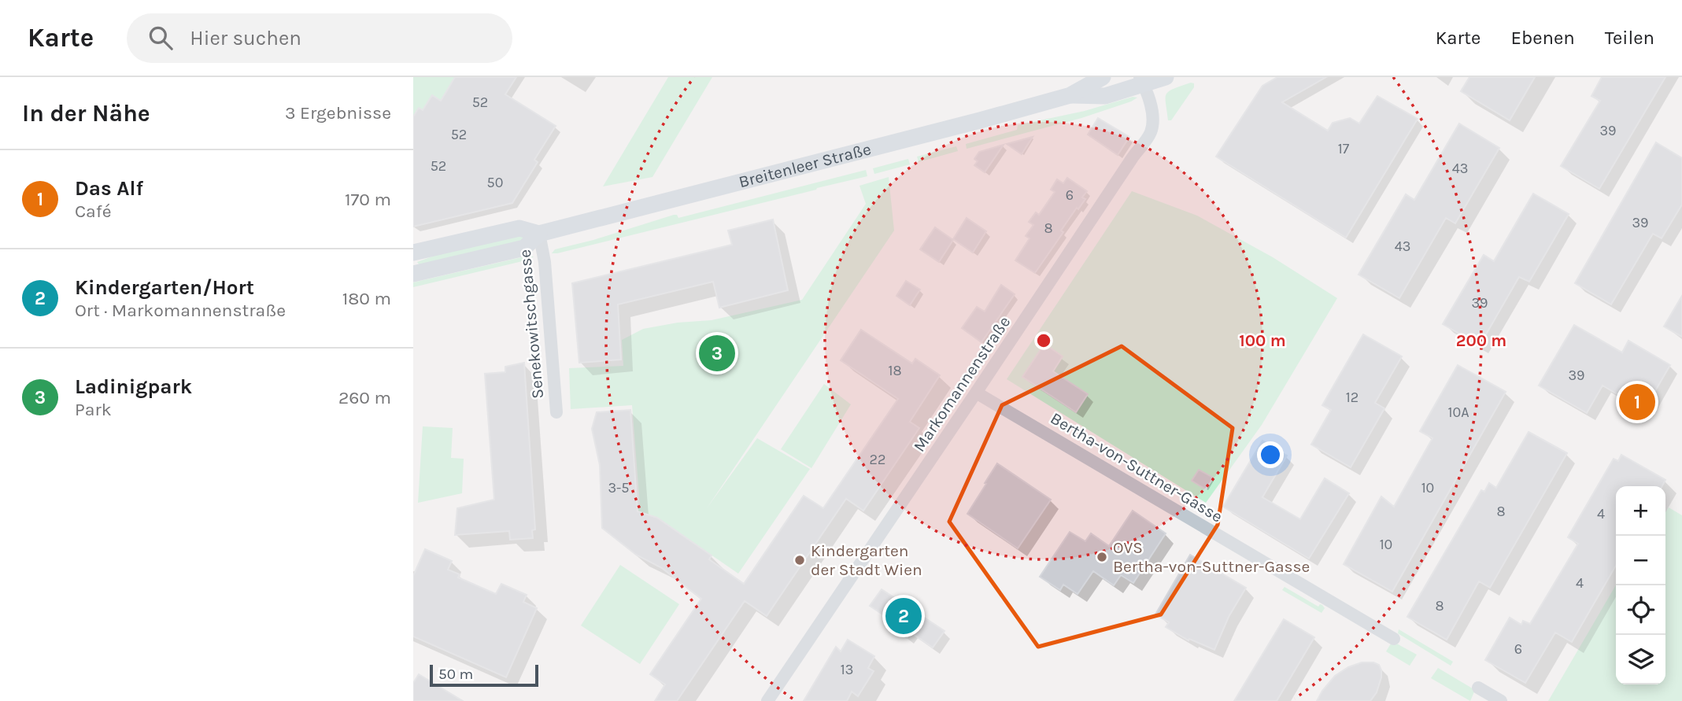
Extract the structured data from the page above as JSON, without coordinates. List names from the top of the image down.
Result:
{
  "streets": {
    "main road": ["Breitenleer Straße"],
    "street": ["Senekowitschgasse", "Markomannenstraße", "Bertha-von-Suttner-Gasse"]
  },
  "crossings": [
    ["Breitenleer Straße", "Senekowitschgasse"],
    ["Breitenleer Straße", "Markomannenstraße"],
    ["Markomannenstraße", "Bertha-von-Suttner-Gasse"]
  ],
  "places": ["OVS Bertha-von-Suttner-Gasse", "Kindergarten der Stadt Wien"],
  "house_numbers": [
    "52",
    "39",
    "52",
    "17",
    "52",
    "43",
    "50",
    "6",
    "39",
    "8",
    "43",
    "39",
    "18",
    "39",
    "12",
    "10A",
    "22",
    "3-5",
    "10",
    "8",
    "4",
    "10",
    "4",
    "8",
    "6",
    "13"
  ],
  "scale_bar": "50 m",
  "page": {
    "header": "Karte",
    "search": "Hier suchen",
    "nav": ["Karte", "Ebenen", "Teilen"],
    "heading": ["In der Nähe", "3 Ergebnisse"],
    "list": [
      {
        "mark": "1",
        "name": "Das Alf",
        "note": "Café",
        "value": "170 m"
      },
      {
        "mark": "2",
        "name": "Kindergarten/Hort",
        "note": "Ort · Markomannenstraße",
        "value": "180 m"
      },
      {
        "mark": "3",
        "name": "Ladinigpark",
        "note": "Park",
        "value": "260 m"
      }
    ],
    "pins": ["3", "1", "2"],
    "map_buttons": ["+", "−"],
    "scale": "50 m"
  },
  "rings": ["100 m", "200 m"]
}
